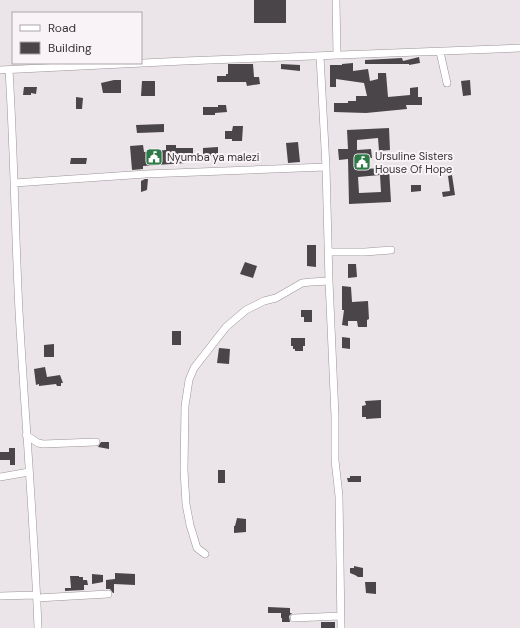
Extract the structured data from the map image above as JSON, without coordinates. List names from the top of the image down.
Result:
{
  "places": {
    "public building": ["Nyumba ya malezi", "Ursuline Sisters House Of Hope"]
  },
  "legend": ["Road", "Building"]
}
